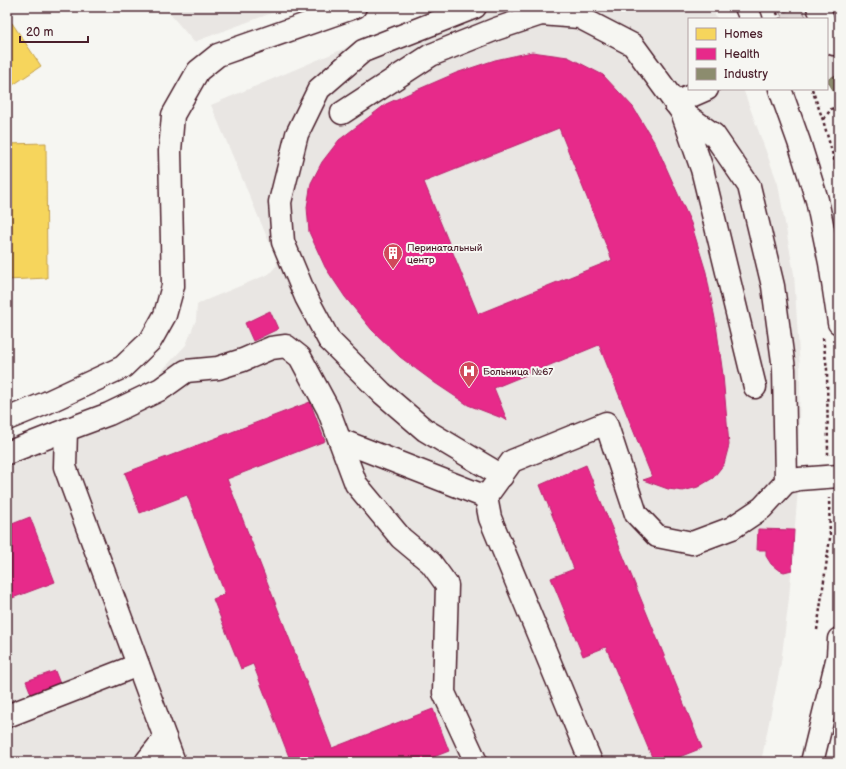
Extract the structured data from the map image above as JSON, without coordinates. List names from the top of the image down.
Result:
{
  "places": {
    "building": ["Перинатальный центр"],
    "hospital": ["Больница №67"]
  },
  "legend": ["Homes", "Health", "Industry"],
  "scale_bar": "20 m"
}
